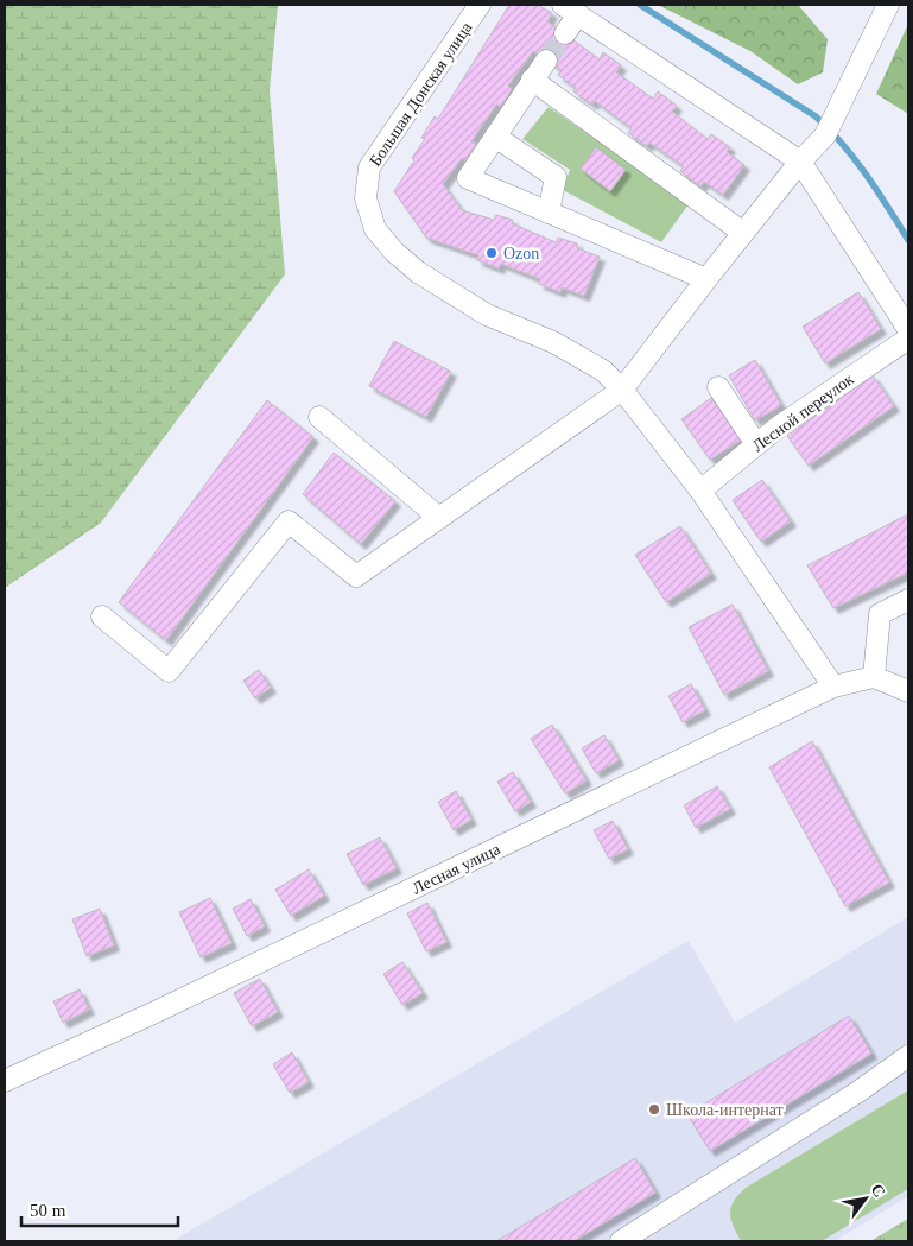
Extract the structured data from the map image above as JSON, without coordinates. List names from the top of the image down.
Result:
{
  "streets": {
    "street": ["Большая Донская улица", "Лесной переулок", "Лесная улица"]
  },
  "crossings": [
    ["Большая Донская улица", "Лесной переулок"],
    ["Большая Донская улица", "Лесная улица"]
  ],
  "places": ["Ozon", "Школа-интернат"],
  "scale_bar": "50 m",
  "north": "top right"
}
